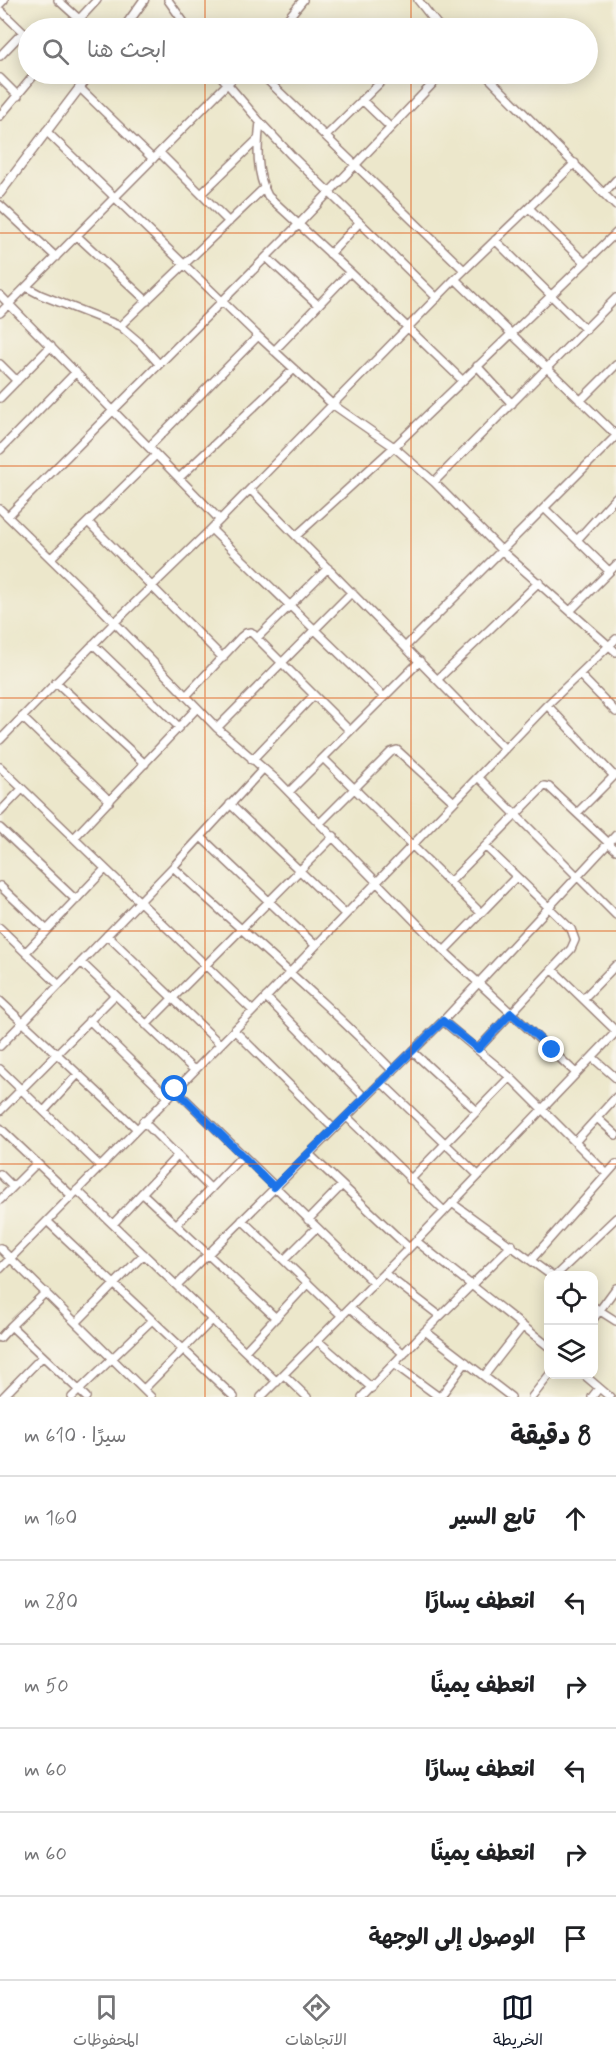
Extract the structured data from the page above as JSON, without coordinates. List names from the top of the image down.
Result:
{
  "page": {
    "search": "ابحث هنا",
    "heading": ["8 دقيقة", "سيرًا · 610 m"],
    "list": [
      ["تابع السير", "160 m"],
      ["انعطف يسارًا", "280 m"],
      ["انعطف يمينًا", "50 m"],
      ["انعطف يسارًا", "60 m"],
      ["انعطف يمينًا", "60 m"],
      "الوصول إلى الوجهة"
    ],
    "nav": ["الخريطة", "الاتجاهات", "المحفوظات"]
  }
}
